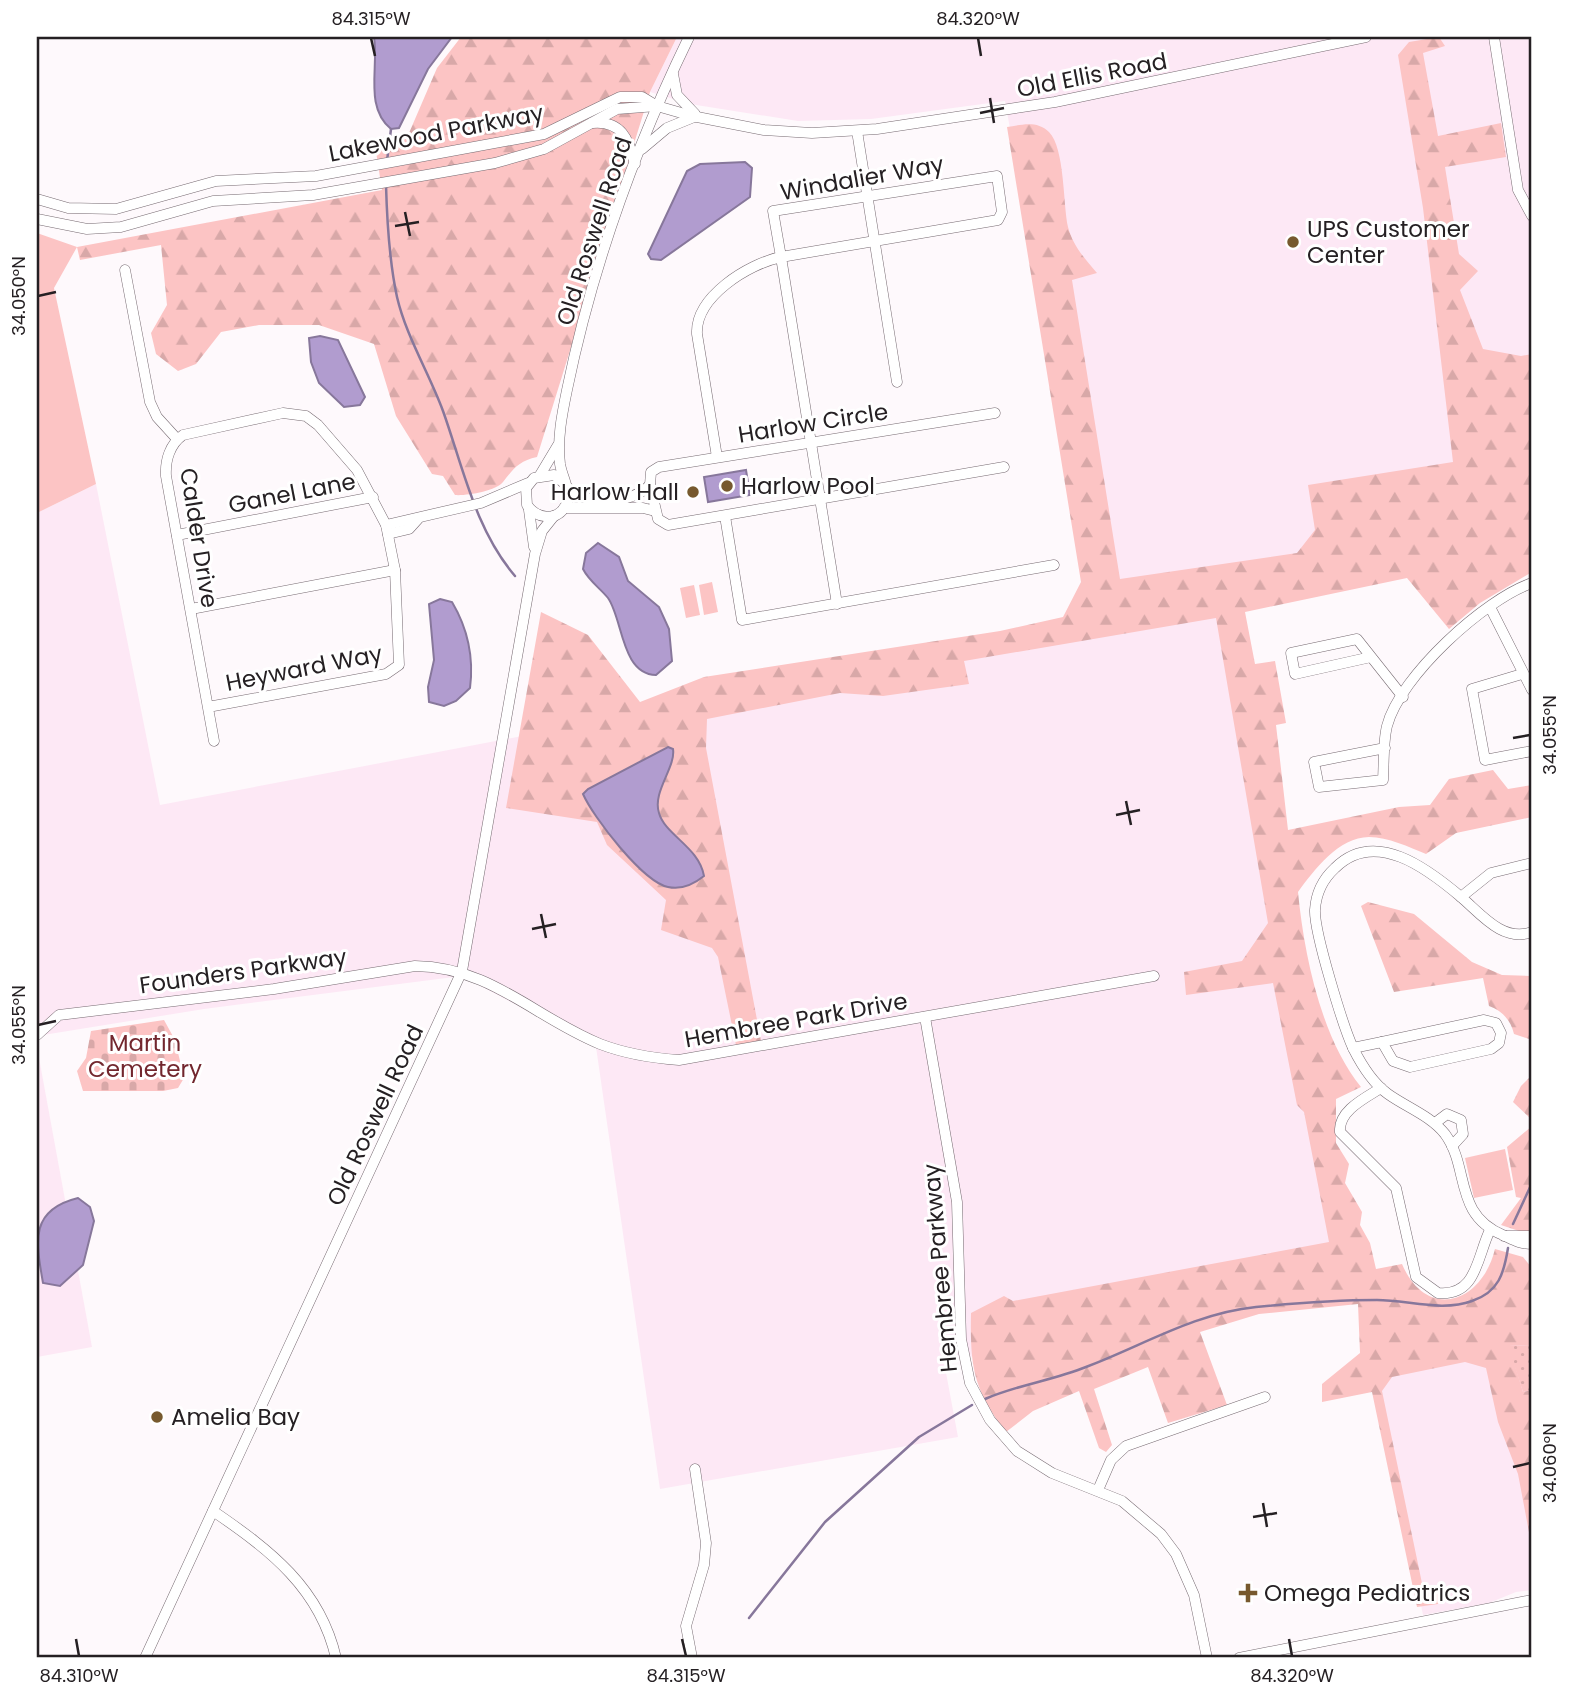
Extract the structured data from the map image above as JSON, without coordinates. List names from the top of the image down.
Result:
{
  "streets": {
    "street": [
      "Old Ellis Road",
      "Lakewood Parkway",
      "Windalier Way",
      "Old Roswell Road",
      "Harlow Circle",
      "Ganel Lane",
      "Calder Drive",
      "Heyward Way",
      "Founders Parkway",
      "Hembree Park Drive",
      "Hembree Parkway"
    ]
  },
  "crossings": [
    ["Old Ellis Road", "Lakewood Parkway"],
    ["Old Ellis Road", "Old Roswell Road"],
    ["Lakewood Parkway", "Old Roswell Road"],
    ["Old Roswell Road", "Harlow Circle"],
    ["Old Roswell Road", "Founders Parkway"],
    ["Old Roswell Road", "Hembree Park Drive"],
    ["Ganel Lane", "Calder Drive"],
    ["Ganel Lane", "Heyward Way"],
    ["Calder Drive", "Heyward Way"],
    ["Founders Parkway", "Hembree Park Drive"],
    ["Hembree Park Drive", "Hembree Parkway"]
  ],
  "parks": ["Martin Cemetery"],
  "places": {
    "other": [
      "UPS Customer Center",
      "Harlow Pool",
      "Harlow Hall",
      "Amelia Bay"
    ],
    "health": ["Omega Pediatrics"]
  },
  "coordinates": [
    "84.315°W",
    "84.320°W",
    "34.050°N",
    "34.055°N",
    "34.060°N",
    "84.310°W"
  ]
}
